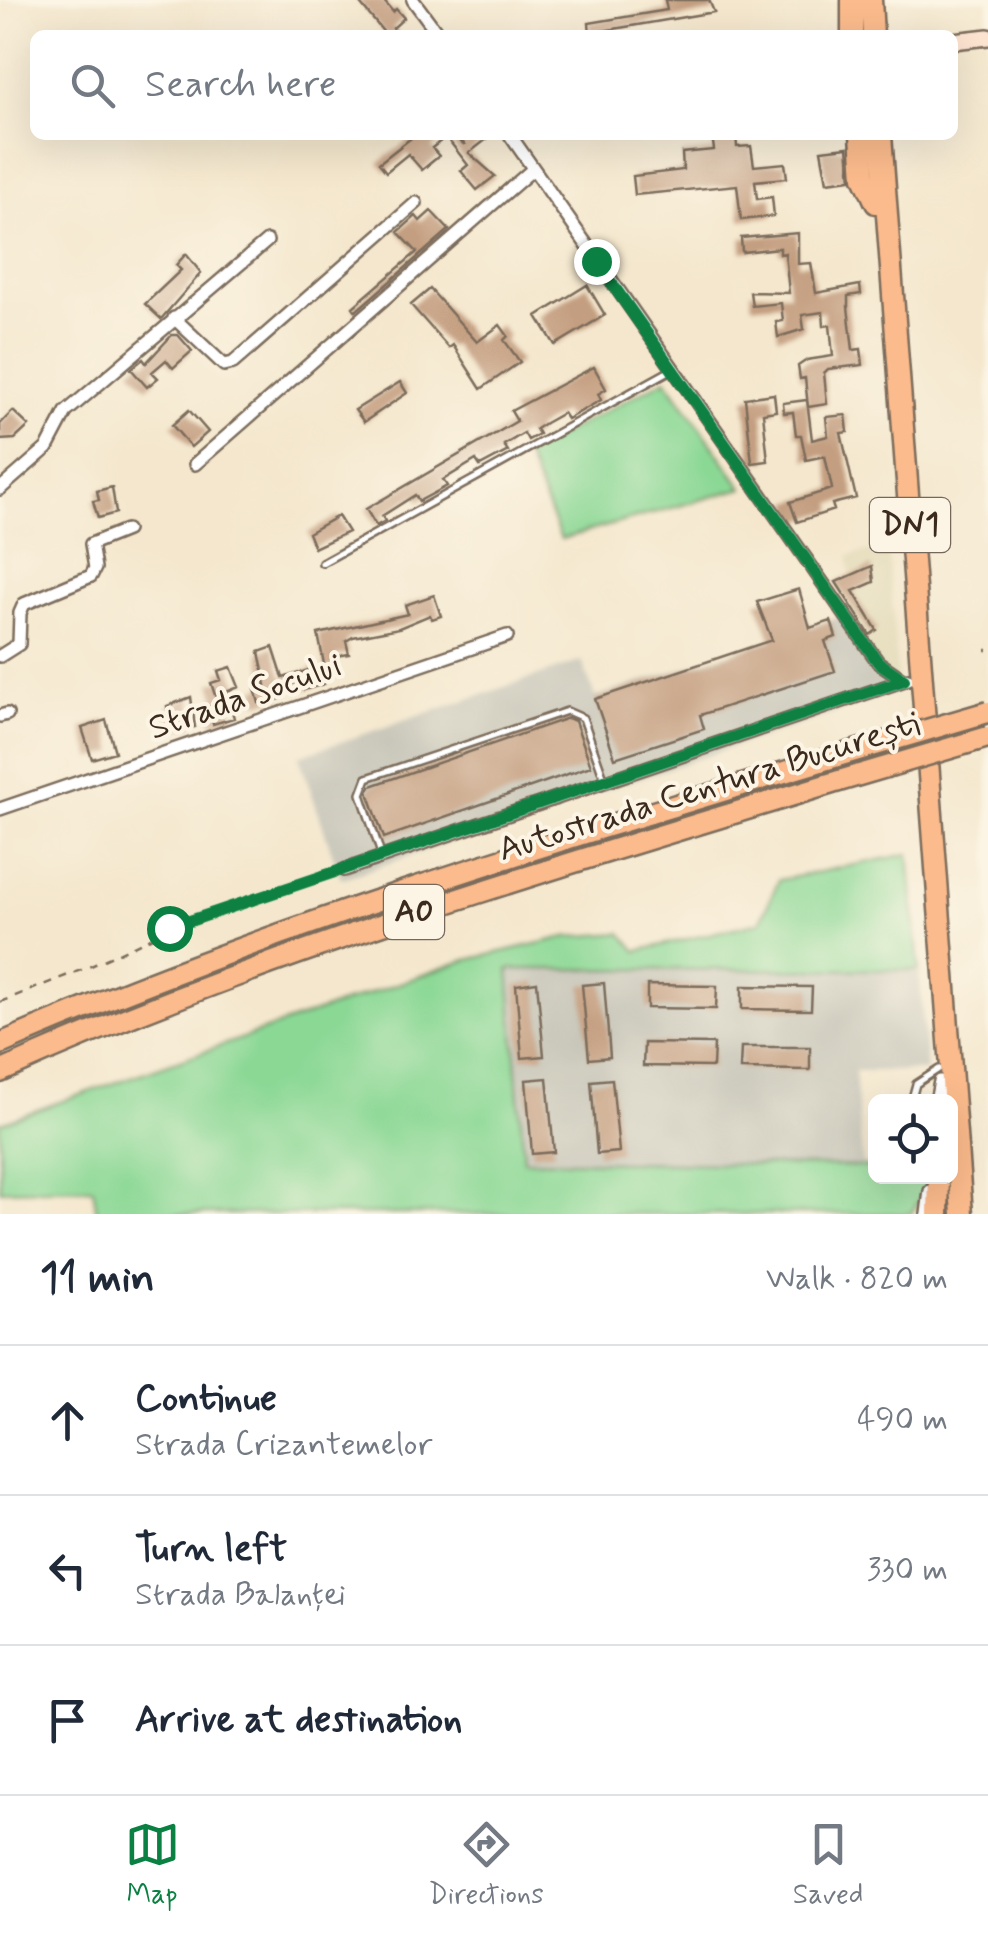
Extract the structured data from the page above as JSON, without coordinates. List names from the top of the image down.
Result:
{
  "streets": {
    "highway": ["DN1", "Autostrada Centura București", "A0"],
    "street": ["Strada Socului"]
  },
  "page": {
    "search": "Search here",
    "heading": ["11 min", "Walk · 820 m"],
    "list": [
      ["Continue", "Strada Crizantemelor", "490 m"],
      ["Turn left", "Strada Balanței", "330 m"],
      "Arrive at destination"
    ],
    "nav": ["Map", "Directions", "Saved"]
  }
}
